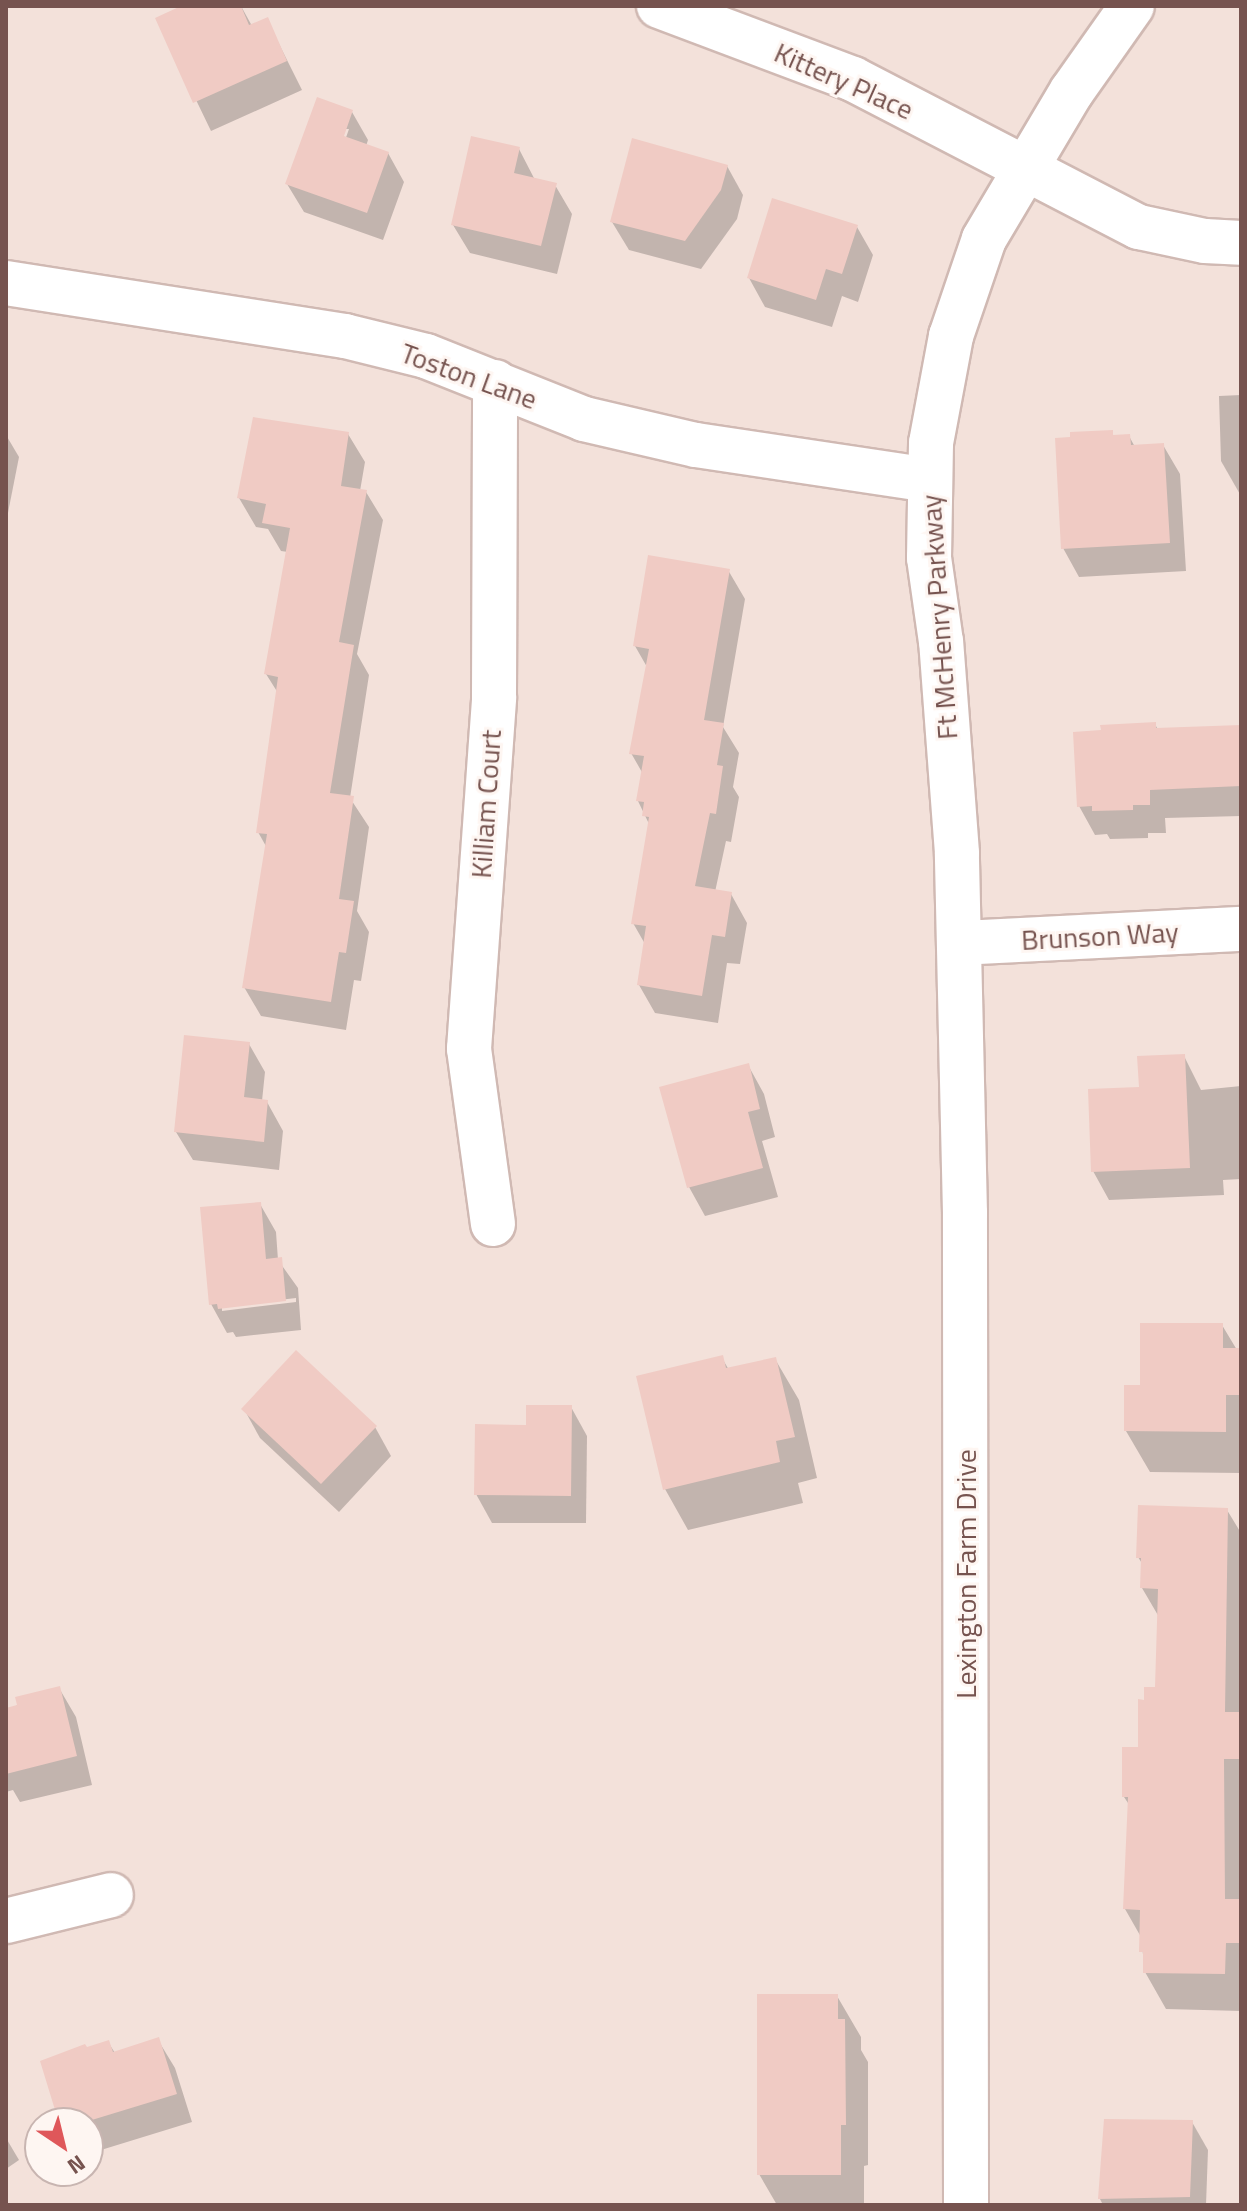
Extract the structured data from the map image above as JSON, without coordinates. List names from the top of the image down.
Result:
{
  "streets": {
    "street": [
      "Kittery Place",
      "Toston Lane",
      "Ft McHenry Parkway",
      "Killiam Court",
      "Brunson Way",
      "Lexington Farm Drive"
    ]
  },
  "crossings": [
    ["Kittery Place", "Ft McHenry Parkway"],
    ["Toston Lane", "Ft McHenry Parkway"],
    ["Toston Lane", "Killiam Court"],
    ["Ft McHenry Parkway", "Brunson Way"],
    ["Ft McHenry Parkway", "Lexington Farm Drive"],
    ["Brunson Way", "Lexington Farm Drive"]
  ],
  "north": "bottom right"
}
